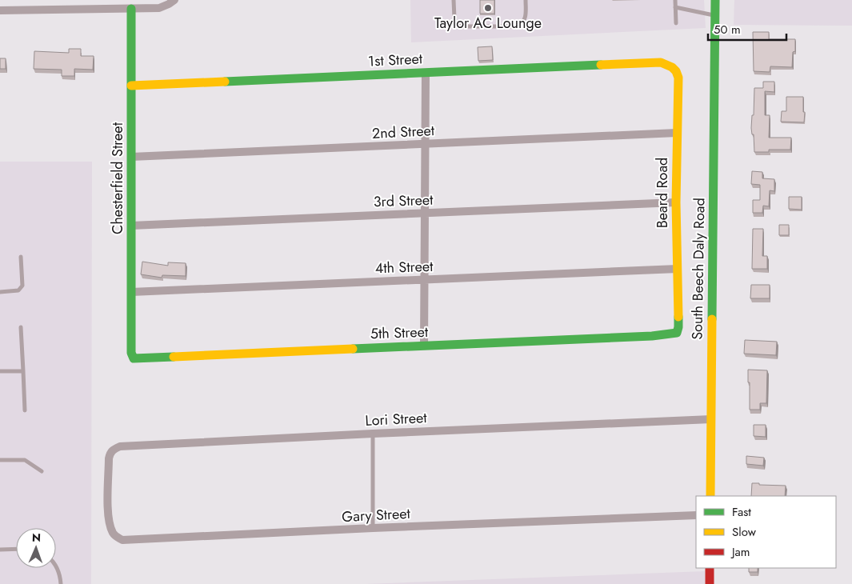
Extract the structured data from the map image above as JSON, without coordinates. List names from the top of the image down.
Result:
{
  "streets": {
    "street": [
      "1st Street",
      "2nd Street",
      "Chesterfield Street",
      "Beard Road",
      "3rd Street",
      "4th Street",
      "South Beech Daly Road",
      "5th Street",
      "Lori Street",
      "Gary Street"
    ]
  },
  "crossings": [
    ["1st Street", "Chesterfield Street"],
    ["1st Street", "Beard Road"],
    ["2nd Street", "Chesterfield Street"],
    ["2nd Street", "Beard Road"],
    ["Chesterfield Street", "3rd Street"],
    ["Chesterfield Street", "4th Street"],
    ["Chesterfield Street", "5th Street"],
    ["Beard Road", "3rd Street"],
    ["Beard Road", "4th Street"],
    ["Beard Road", "5th Street"],
    ["South Beech Daly Road", "Lori Street"],
    ["Lori Street", "Gary Street"]
  ],
  "places": ["Taylor AC Lounge"],
  "legend": ["Fast", "Slow", "Jam"],
  "scale_bar": "50 m",
  "north": "top"
}
